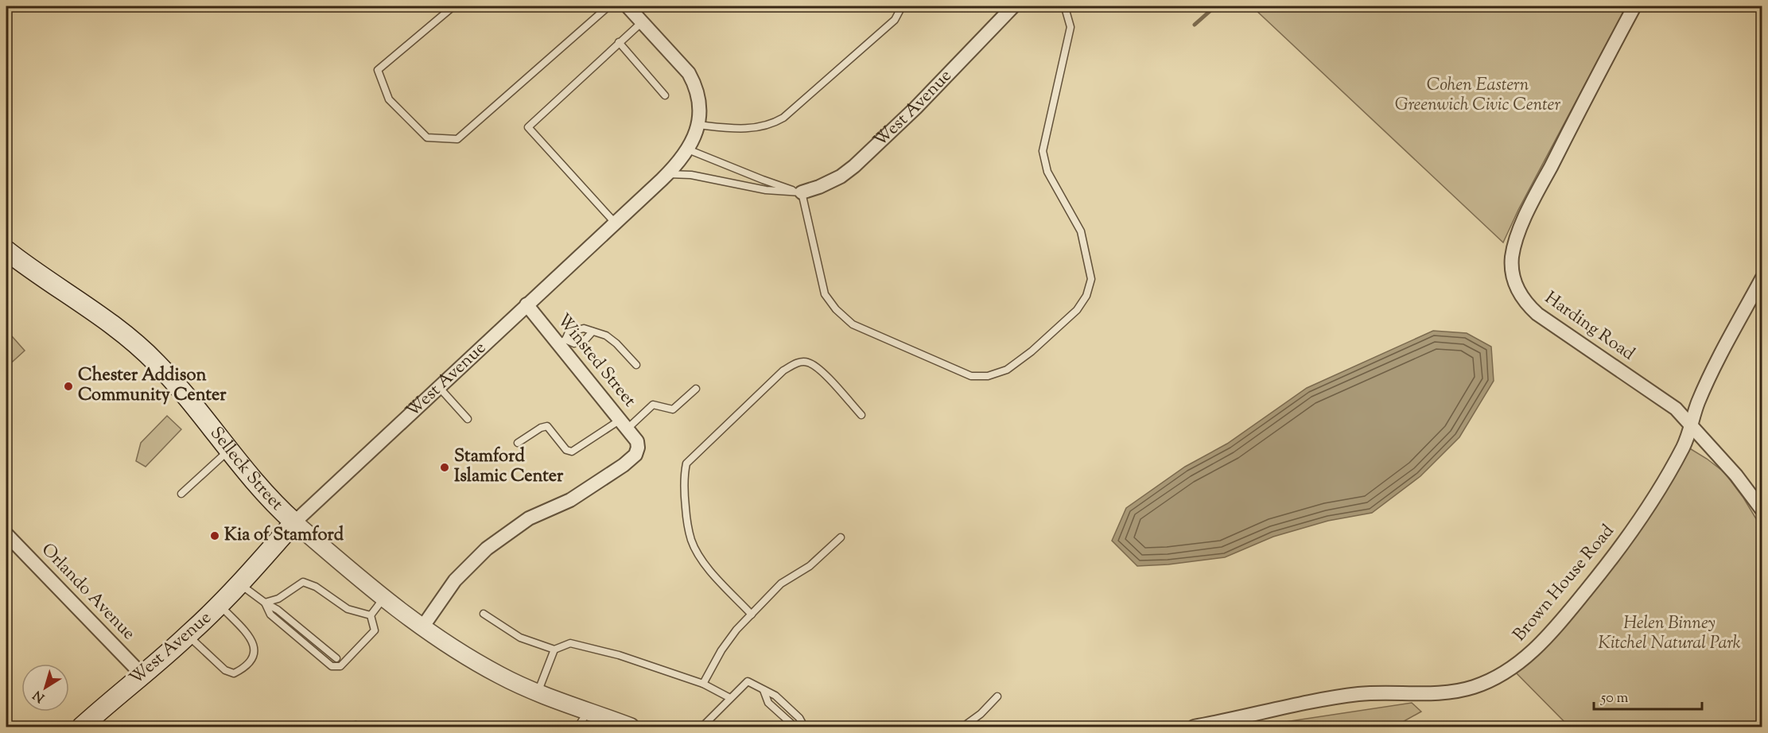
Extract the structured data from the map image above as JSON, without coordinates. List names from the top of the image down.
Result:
{
  "streets": {
    "main road": ["West Avenue", "Selleck Street"],
    "street": [
      "Harding Road",
      "Winsted Street",
      "Brown House Road",
      "Orlando Avenue"
    ]
  },
  "crossings": [
    ["West Avenue", "Winsted Street"],
    ["West Avenue", "Selleck Street"],
    ["West Avenue", "Orlando Avenue"],
    ["Harding Road", "Brown House Road"],
    ["Winsted Street", "Selleck Street"]
  ],
  "parks": ["Cohen Eastern Greenwich Civic Center", "Helen Binney Kitchel Natural Park"],
  "places": ["Chester Addison Community Center", "Stamford Islamic Center", "Kia of Stamford"],
  "scale_bar": "50 m",
  "north": "bottom left"
}
